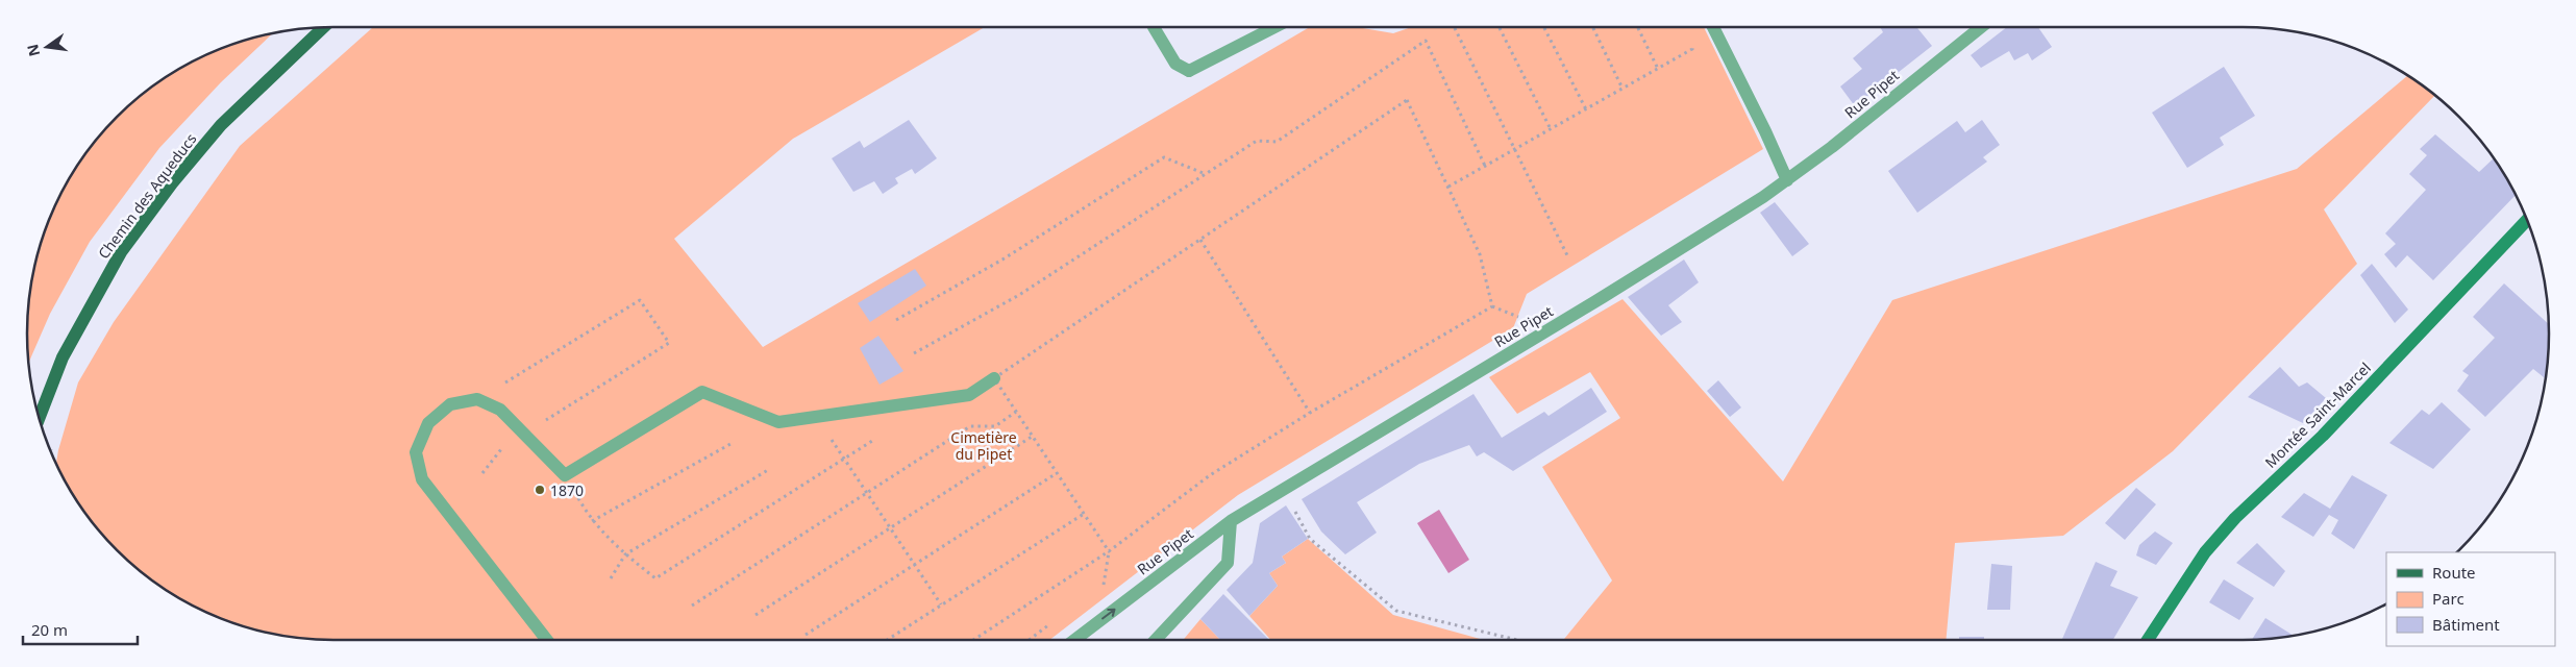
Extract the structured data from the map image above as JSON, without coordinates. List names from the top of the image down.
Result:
{
  "streets": {
    "main road": ["Chemin des Aqueducs", "Montée Saint-Marcel"],
    "street": ["Rue Pipet"]
  },
  "parks": ["Cimetière du Pipet"],
  "places": ["1870"],
  "legend": ["Route", "Parc", "Bâtiment"],
  "scale_bar": "20 m",
  "north": "left"
}
